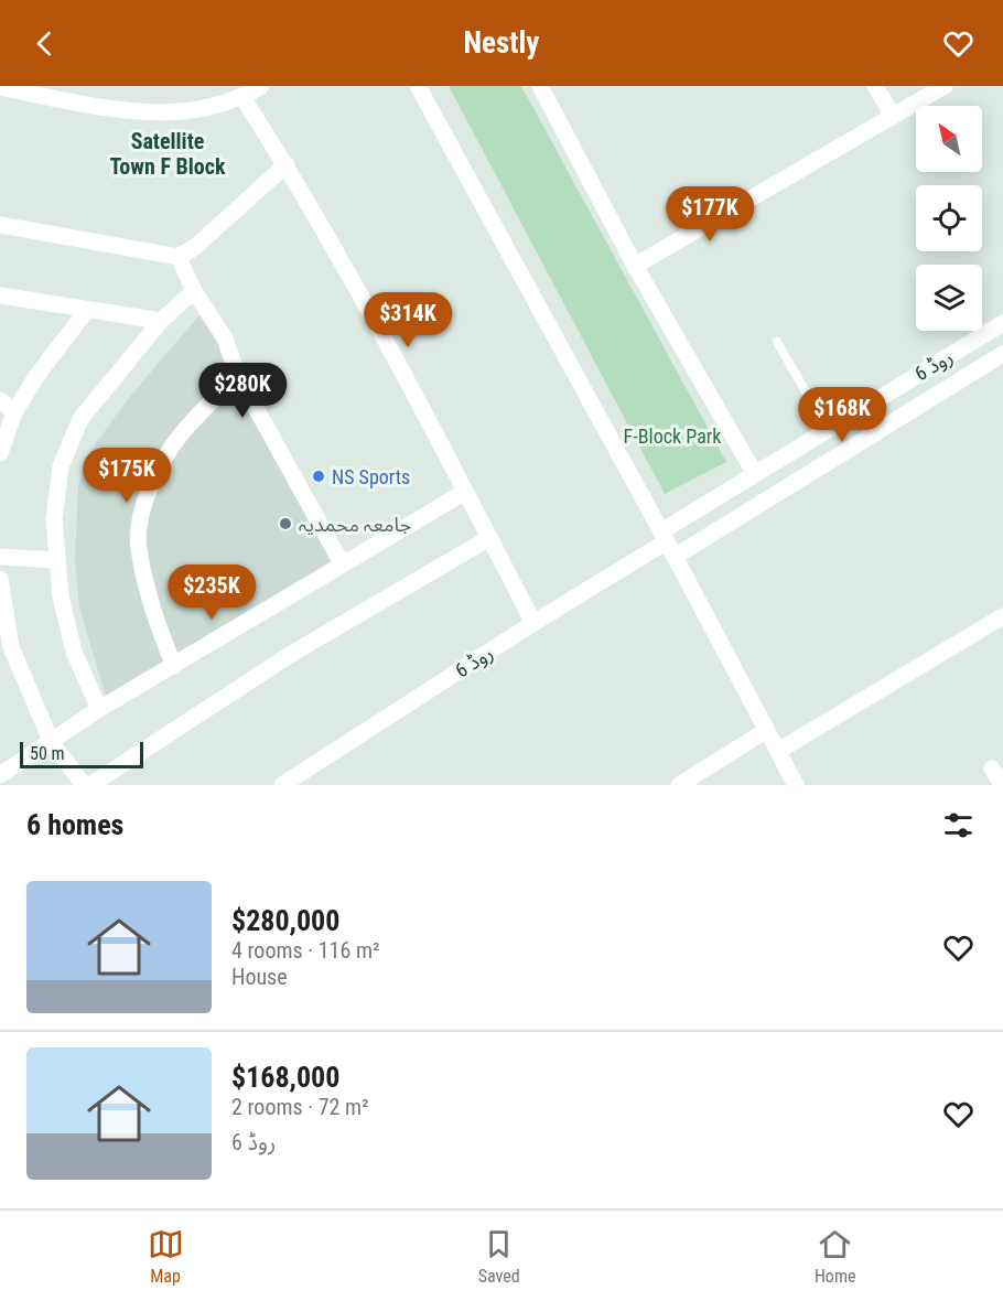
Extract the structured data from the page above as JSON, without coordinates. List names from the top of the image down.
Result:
{
  "streets": {
    "street": ["روڈ 6"]
  },
  "districts": ["Satellite Town F Block"],
  "parks": ["F-Block Park"],
  "places": ["NS Sports", "جامعہ محمدیہ"],
  "scale_bar": "50 m",
  "north": "top left",
  "page": {
    "header": "Nestly",
    "price": [
      "$177K",
      "$314K",
      "$280K",
      "$168K",
      "$175K",
      "$235K"
    ],
    "scale": "50 m",
    "heading": "6 homes",
    "list": [
      {
        "name": "$280,000",
        "note": "4 rooms · 116 m² · House"
      },
      {
        "name": "$168,000",
        "note": "2 rooms · 72 m² · روڈ 6"
      }
    ],
    "tabs": ["Map", "Saved", "Home"]
  }
}
